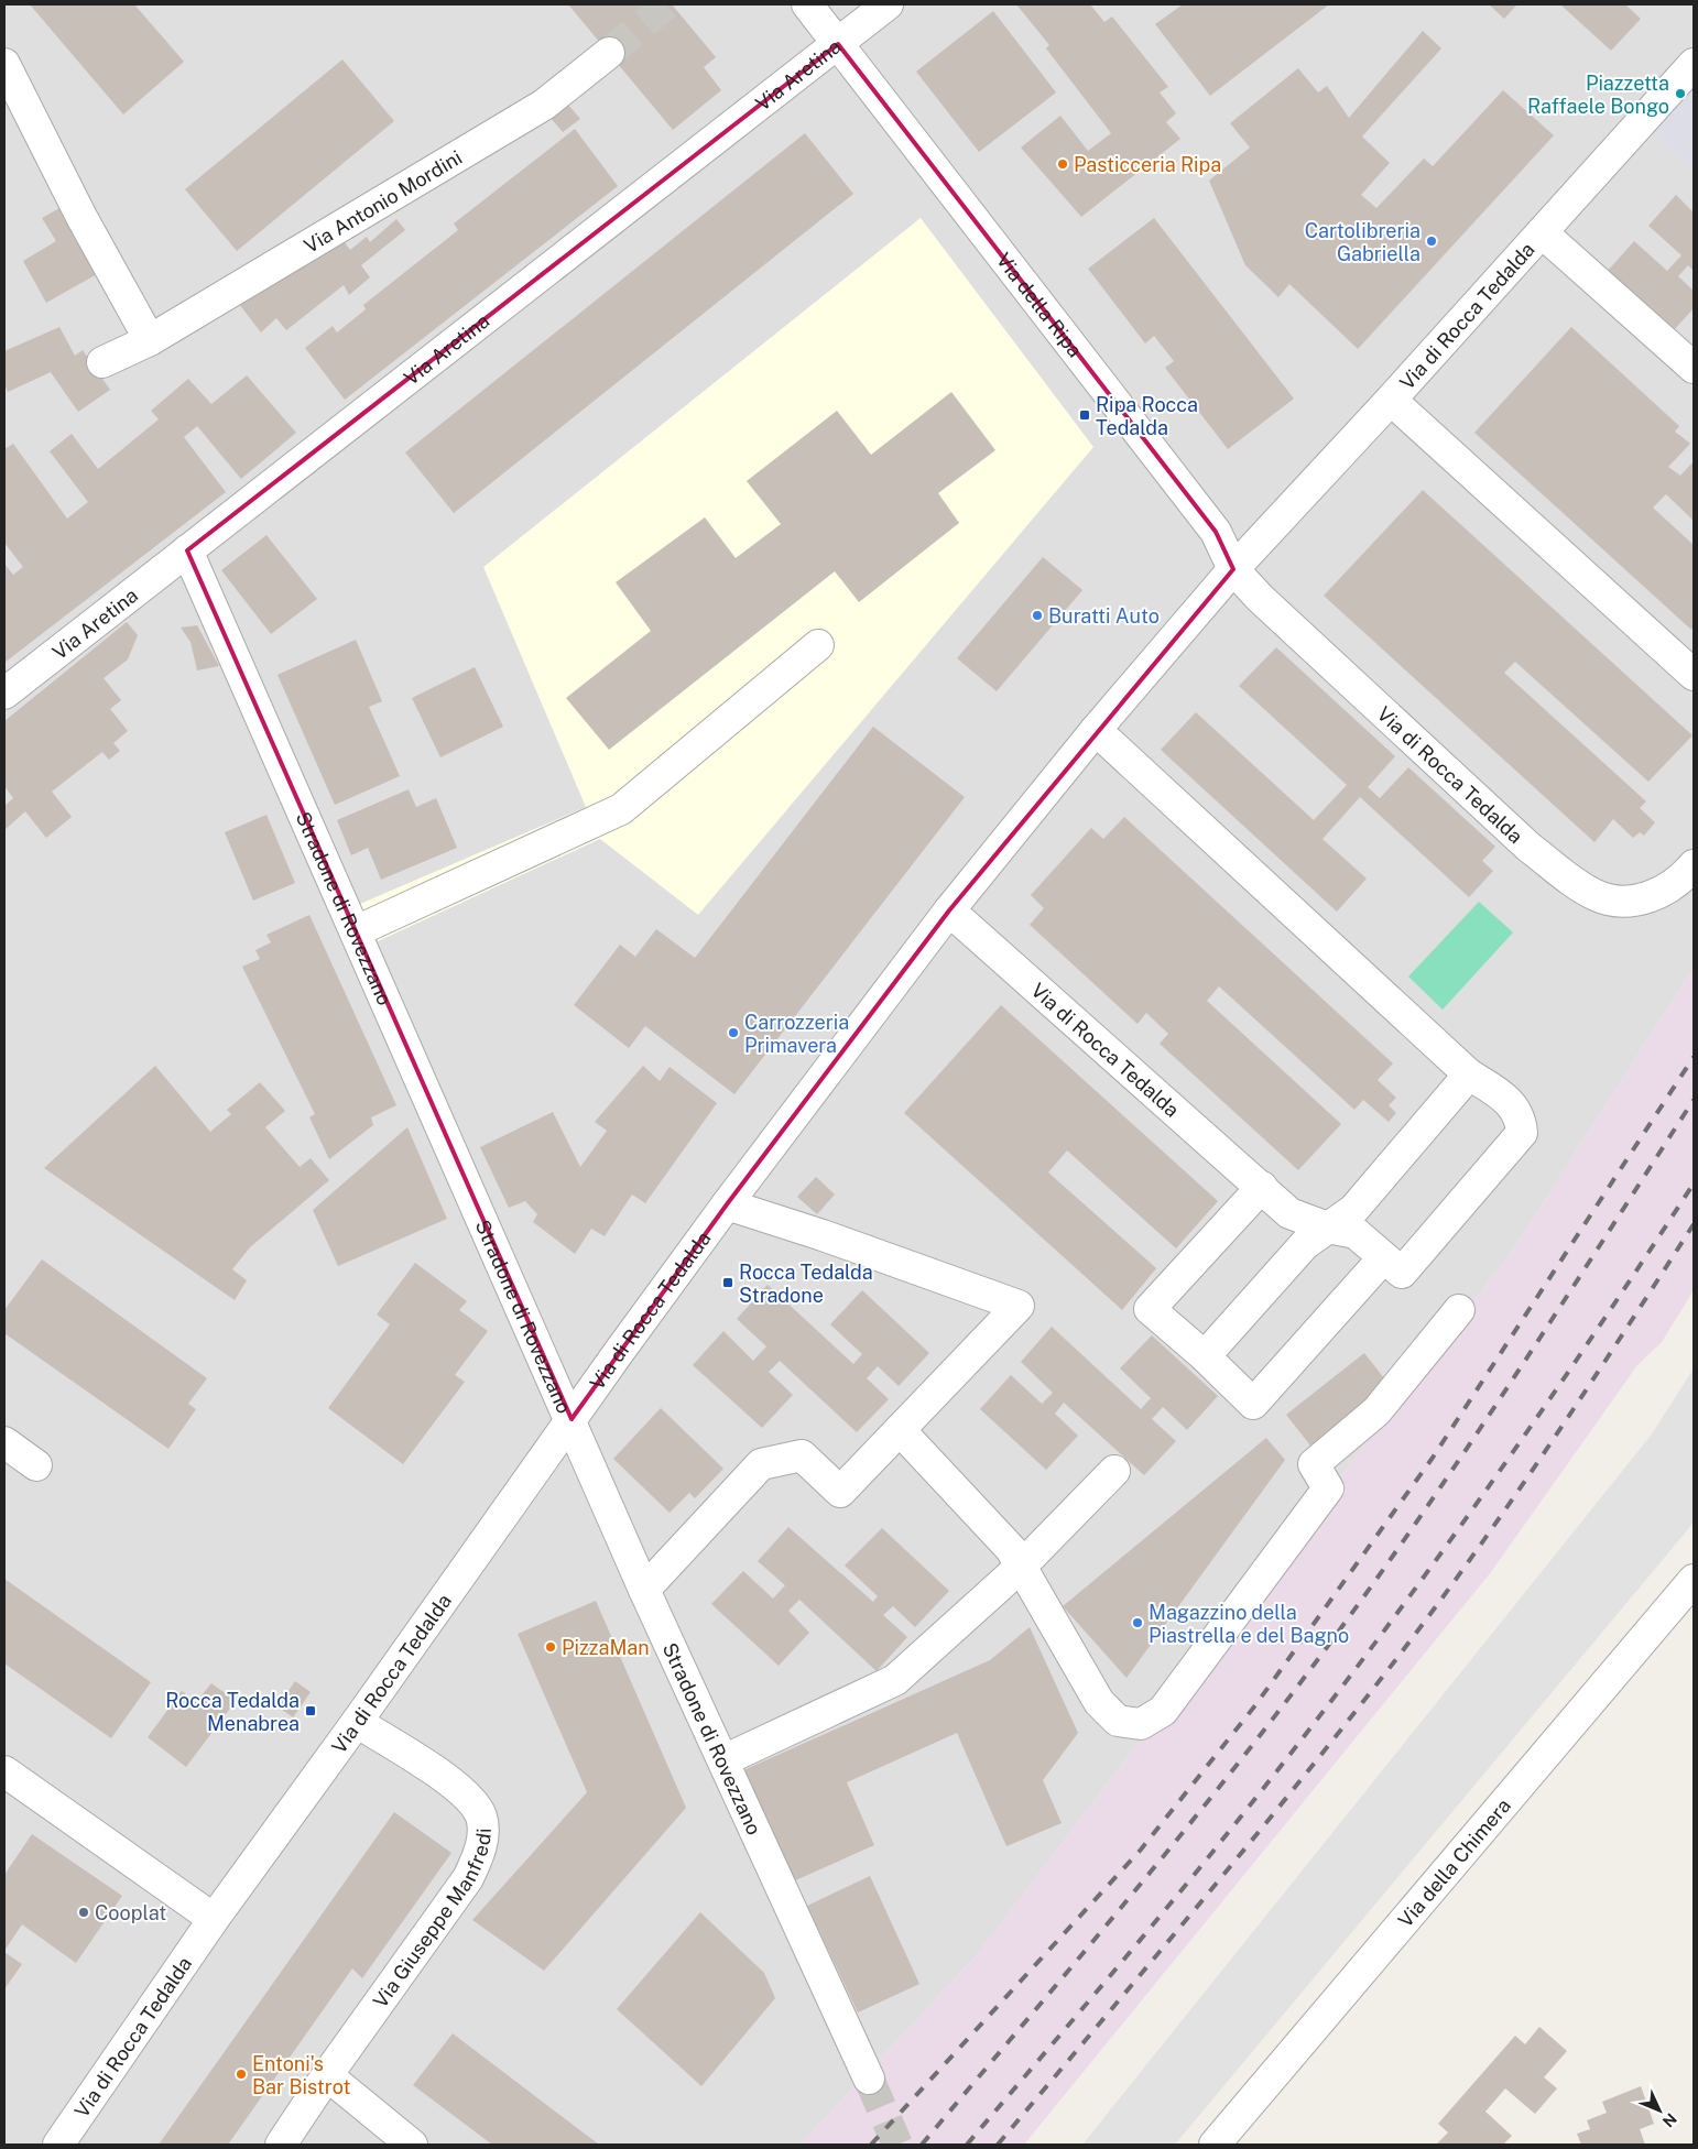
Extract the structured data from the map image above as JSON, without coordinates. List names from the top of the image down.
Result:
{
  "streets": {
    "street": [
      "Via Aretina",
      "Via Antonio Mordini",
      "Via della Ripa",
      "Via di Rocca Tedalda",
      "Stradone di Rovezzano",
      "Via della Chimera",
      "Via Giuseppe Manfredi"
    ]
  },
  "crossings": [
    ["Via Aretina", "Via della Ripa"],
    ["Via Aretina", "Stradone di Rovezzano"],
    ["Via della Ripa", "Via di Rocca Tedalda"],
    ["Via di Rocca Tedalda", "Stradone di Rovezzano"],
    ["Via di Rocca Tedalda", "Via Giuseppe Manfredi"]
  ],
  "places": {
    "other": [
      "Piazzetta Raffaele Bongo",
      "Pasticceria Ripa",
      "Cartolibreria Gabriella",
      "Buratti Auto",
      "Carrozzeria Primavera",
      "Magazzino della Piastrella e del Bagno",
      "PizzaMan",
      "Cooplat",
      "Entoni's Bar Bistrot"
    ],
    "transit": ["Ripa Rocca Tedalda", "Rocca Tedalda Stradone", "Rocca Tedalda Menabrea"]
  },
  "north": "bottom right"
}
